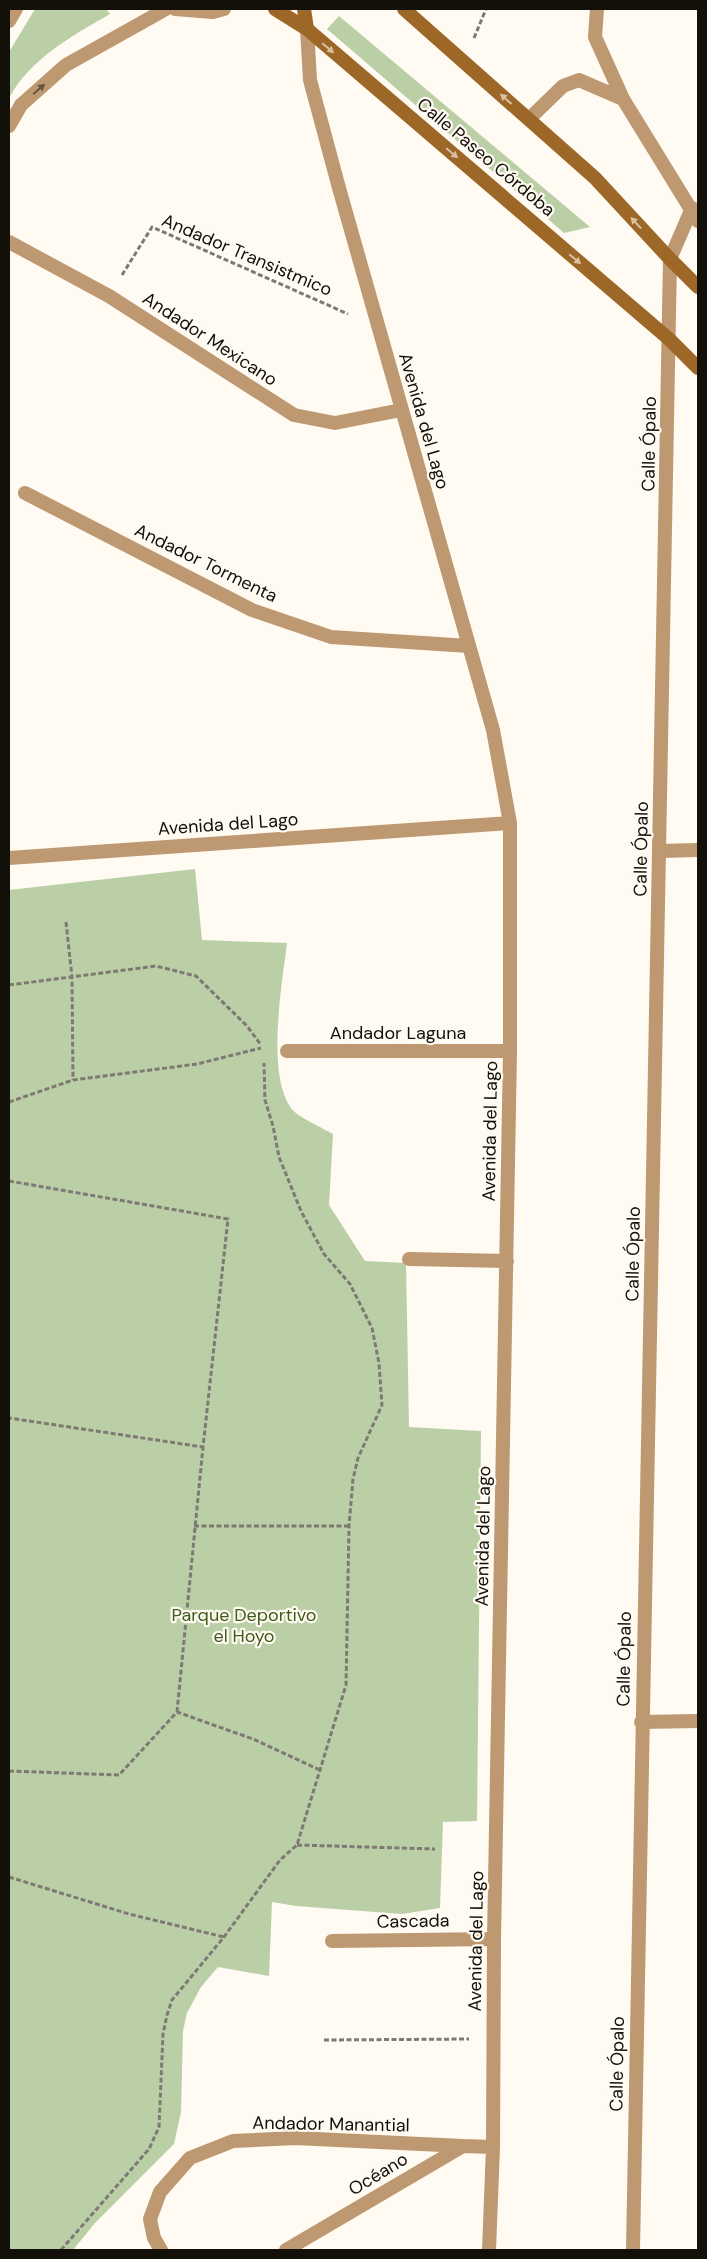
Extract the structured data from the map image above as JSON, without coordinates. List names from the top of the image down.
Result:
{
  "streets": {
    "main road": ["Calle Paseo Córdoba"],
    "street": [
      "Andador Mexicano",
      "Avenida del Lago",
      "Calle Ópalo",
      "Andador Tormenta",
      "Andador Laguna",
      "Cascada",
      "Andador Manantial",
      "Océano"
    ],
    "path": ["Andador Transistmico"]
  },
  "crossings": [
    ["Calle Paseo Córdoba", "Avenida del Lago"],
    ["Calle Paseo Córdoba", "Calle Ópalo"],
    ["Andador Transistmico", "Andador Mexicano"],
    ["Andador Transistmico", "Avenida del Lago"],
    ["Andador Mexicano", "Avenida del Lago"],
    ["Avenida del Lago", "Andador Tormenta"],
    ["Avenida del Lago", "Andador Laguna"],
    ["Avenida del Lago", "Cascada"],
    ["Andador Manantial", "Océano"]
  ],
  "parks": ["Parque Deportivo el Hoyo"]
}
